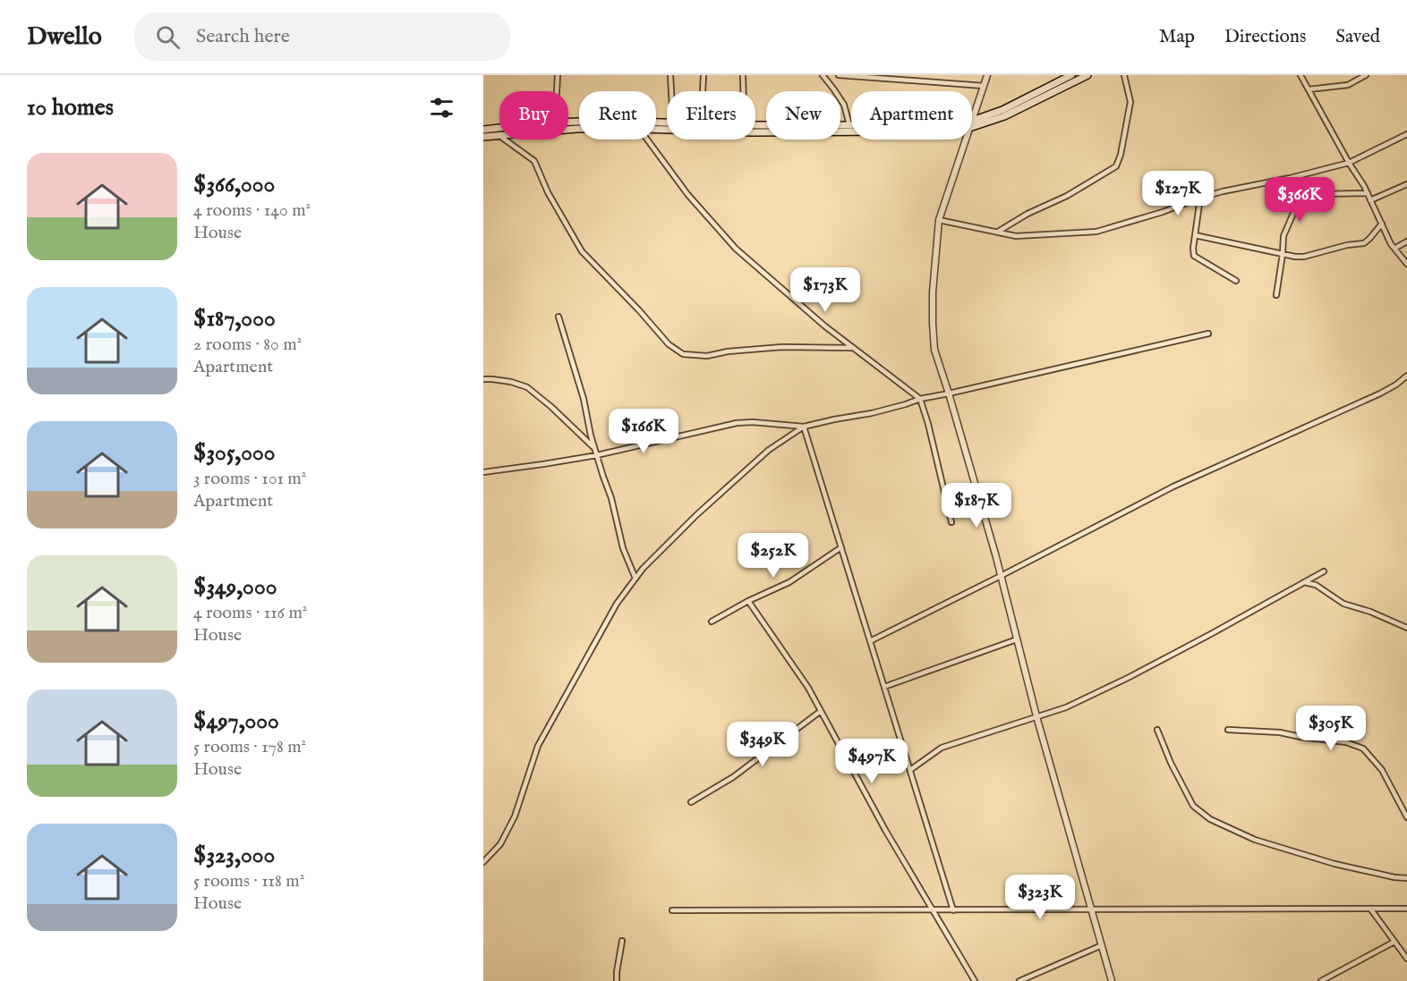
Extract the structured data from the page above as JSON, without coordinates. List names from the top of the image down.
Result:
{
  "page": {
    "header": "Dwello",
    "search": "Search here",
    "nav": ["Map", "Directions", "Saved"],
    "heading": "10 homes",
    "chip": [
      "Buy",
      "Rent",
      "Filters",
      "New",
      "Apartment"
    ],
    "list": [
      {
        "name": "$366,000",
        "note": "4 rooms · 140 m² · House"
      },
      {
        "name": "$187,000",
        "note": "2 rooms · 80 m² · Apartment"
      },
      {
        "name": "$305,000",
        "note": "3 rooms · 101 m² · Apartment"
      },
      {
        "name": "$349,000",
        "note": "4 rooms · 116 m² · House"
      },
      {
        "name": "$497,000",
        "note": "5 rooms · 178 m² · House"
      },
      {
        "name": "$323,000",
        "note": "5 rooms · 118 m² · House"
      }
    ],
    "price": [
      "$127K",
      "$366K",
      "$173K",
      "$166K",
      "$187K",
      "$252K",
      "$305K",
      "$349K",
      "$497K",
      "$323K"
    ]
  }
}
